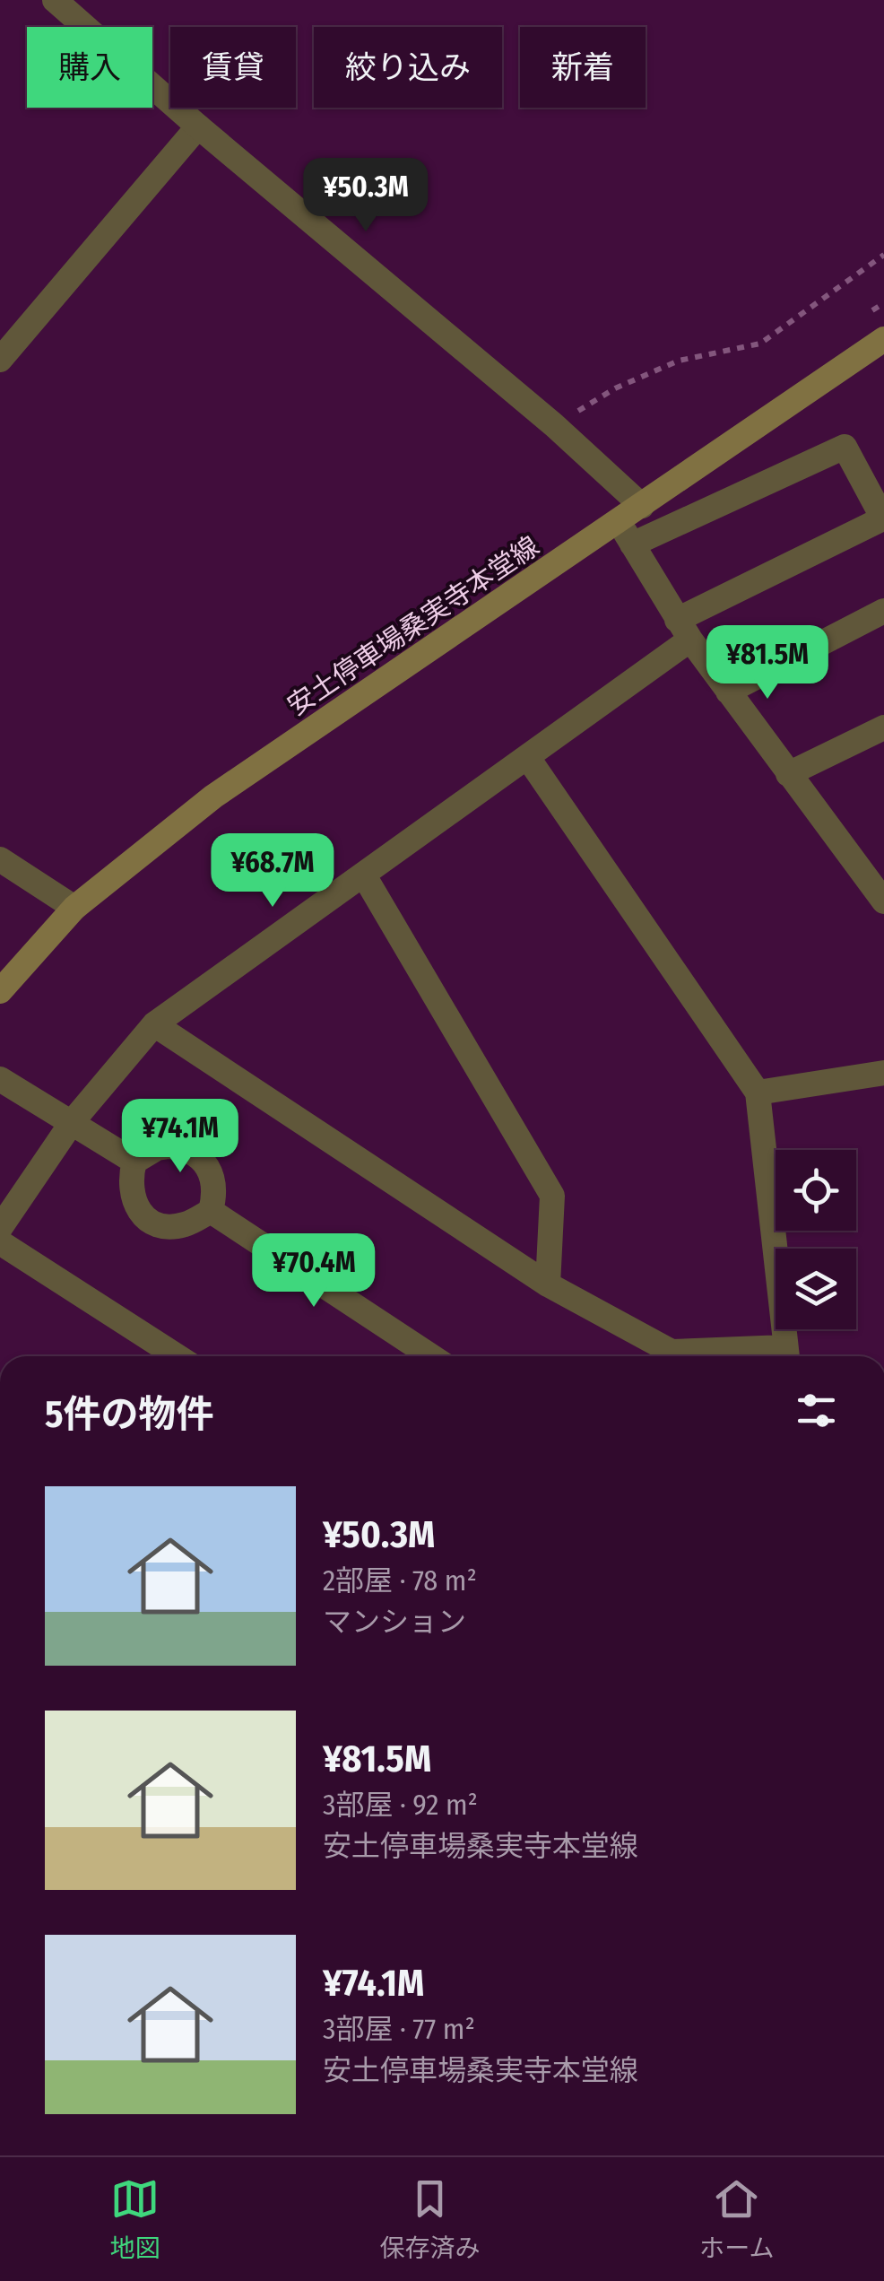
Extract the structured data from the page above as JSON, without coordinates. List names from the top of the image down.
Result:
{
  "streets": {
    "main road": ["安土停車場桑実寺本堂線"]
  },
  "page": {
    "chip": [
      "購入",
      "賃貸",
      "絞り込み",
      "新着"
    ],
    "price": [
      "¥50.3M",
      "¥81.5M",
      "¥68.7M",
      "¥74.1M",
      "¥70.4M"
    ],
    "heading": "5件の物件",
    "list": [
      {
        "name": "¥50.3M",
        "note": "2部屋 · 78 m² · マンション"
      },
      {
        "name": "¥81.5M",
        "note": "3部屋 · 92 m² · 安土停車場桑実寺本堂線"
      },
      {
        "name": "¥74.1M",
        "note": "3部屋 · 77 m² · 安土停車場桑実寺本堂線"
      }
    ],
    "tabs": ["地図", "保存済み", "ホーム"]
  }
}
